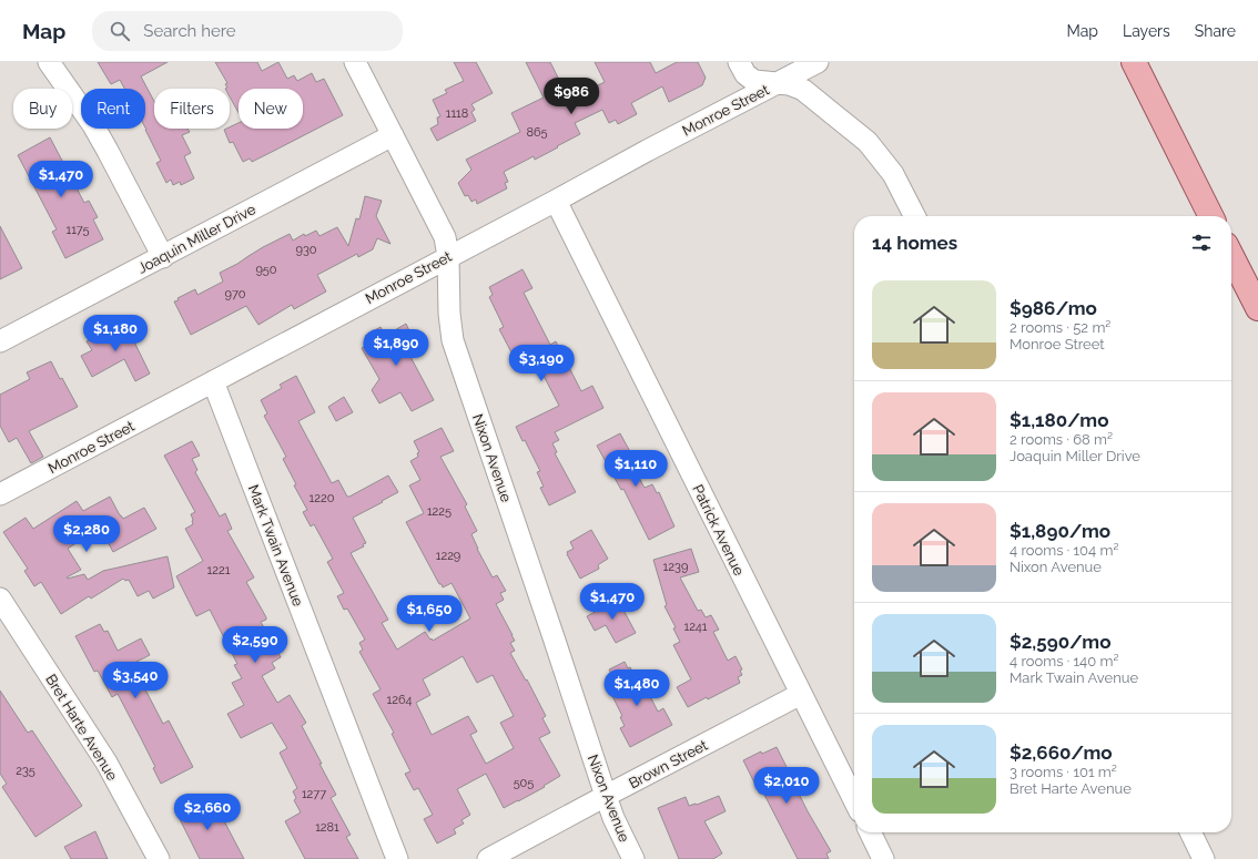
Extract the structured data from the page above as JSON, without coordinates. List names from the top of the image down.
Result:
{
  "streets": {
    "street": [
      "Monroe Street",
      "Joaquin Miller Drive",
      "Nixon Avenue",
      "Patrick Avenue",
      "Mark Twain Avenue",
      "Bret Harte Avenue",
      "Brown Street"
    ]
  },
  "crossings": [
    ["Monroe Street", "Nixon Avenue"],
    ["Monroe Street", "Patrick Avenue"],
    ["Monroe Street", "Mark Twain Avenue"],
    ["Joaquin Miller Drive", "Nixon Avenue"],
    ["Nixon Avenue", "Brown Street"],
    ["Patrick Avenue", "Brown Street"]
  ],
  "house_numbers": [
    "1118",
    "865",
    "1175",
    "930",
    "950",
    "970",
    "1220",
    "1225",
    "1229",
    "1239",
    "1221",
    "1241",
    "1264",
    "235",
    "505",
    "1277",
    "1281"
  ],
  "page": {
    "header": "Map",
    "search": "Search here",
    "nav": ["Map", "Layers", "Share"],
    "price": [
      "$986",
      "$1,470",
      "$1,180",
      "$1,890",
      "$3,190",
      "$1,110",
      "$2,280",
      "$1,470",
      "$1,650",
      "$2,590",
      "$3,540",
      "$1,480",
      "$2,010",
      "$2,660"
    ],
    "chip": [
      "Buy",
      "Rent",
      "Filters",
      "New"
    ],
    "heading": "14 homes",
    "list": [
      {
        "name": "$986/mo",
        "note": "2 rooms · 52 m² · Monroe Street"
      },
      {
        "name": "$1,180/mo",
        "note": "2 rooms · 68 m² · Joaquin Miller Drive"
      },
      {
        "name": "$1,890/mo",
        "note": "4 rooms · 104 m² · Nixon Avenue"
      },
      {
        "name": "$2,590/mo",
        "note": "4 rooms · 140 m² · Mark Twain Avenue"
      },
      {
        "name": "$2,660/mo",
        "note": "3 rooms · 101 m² · Bret Harte Avenue"
      }
    ]
  }
}
